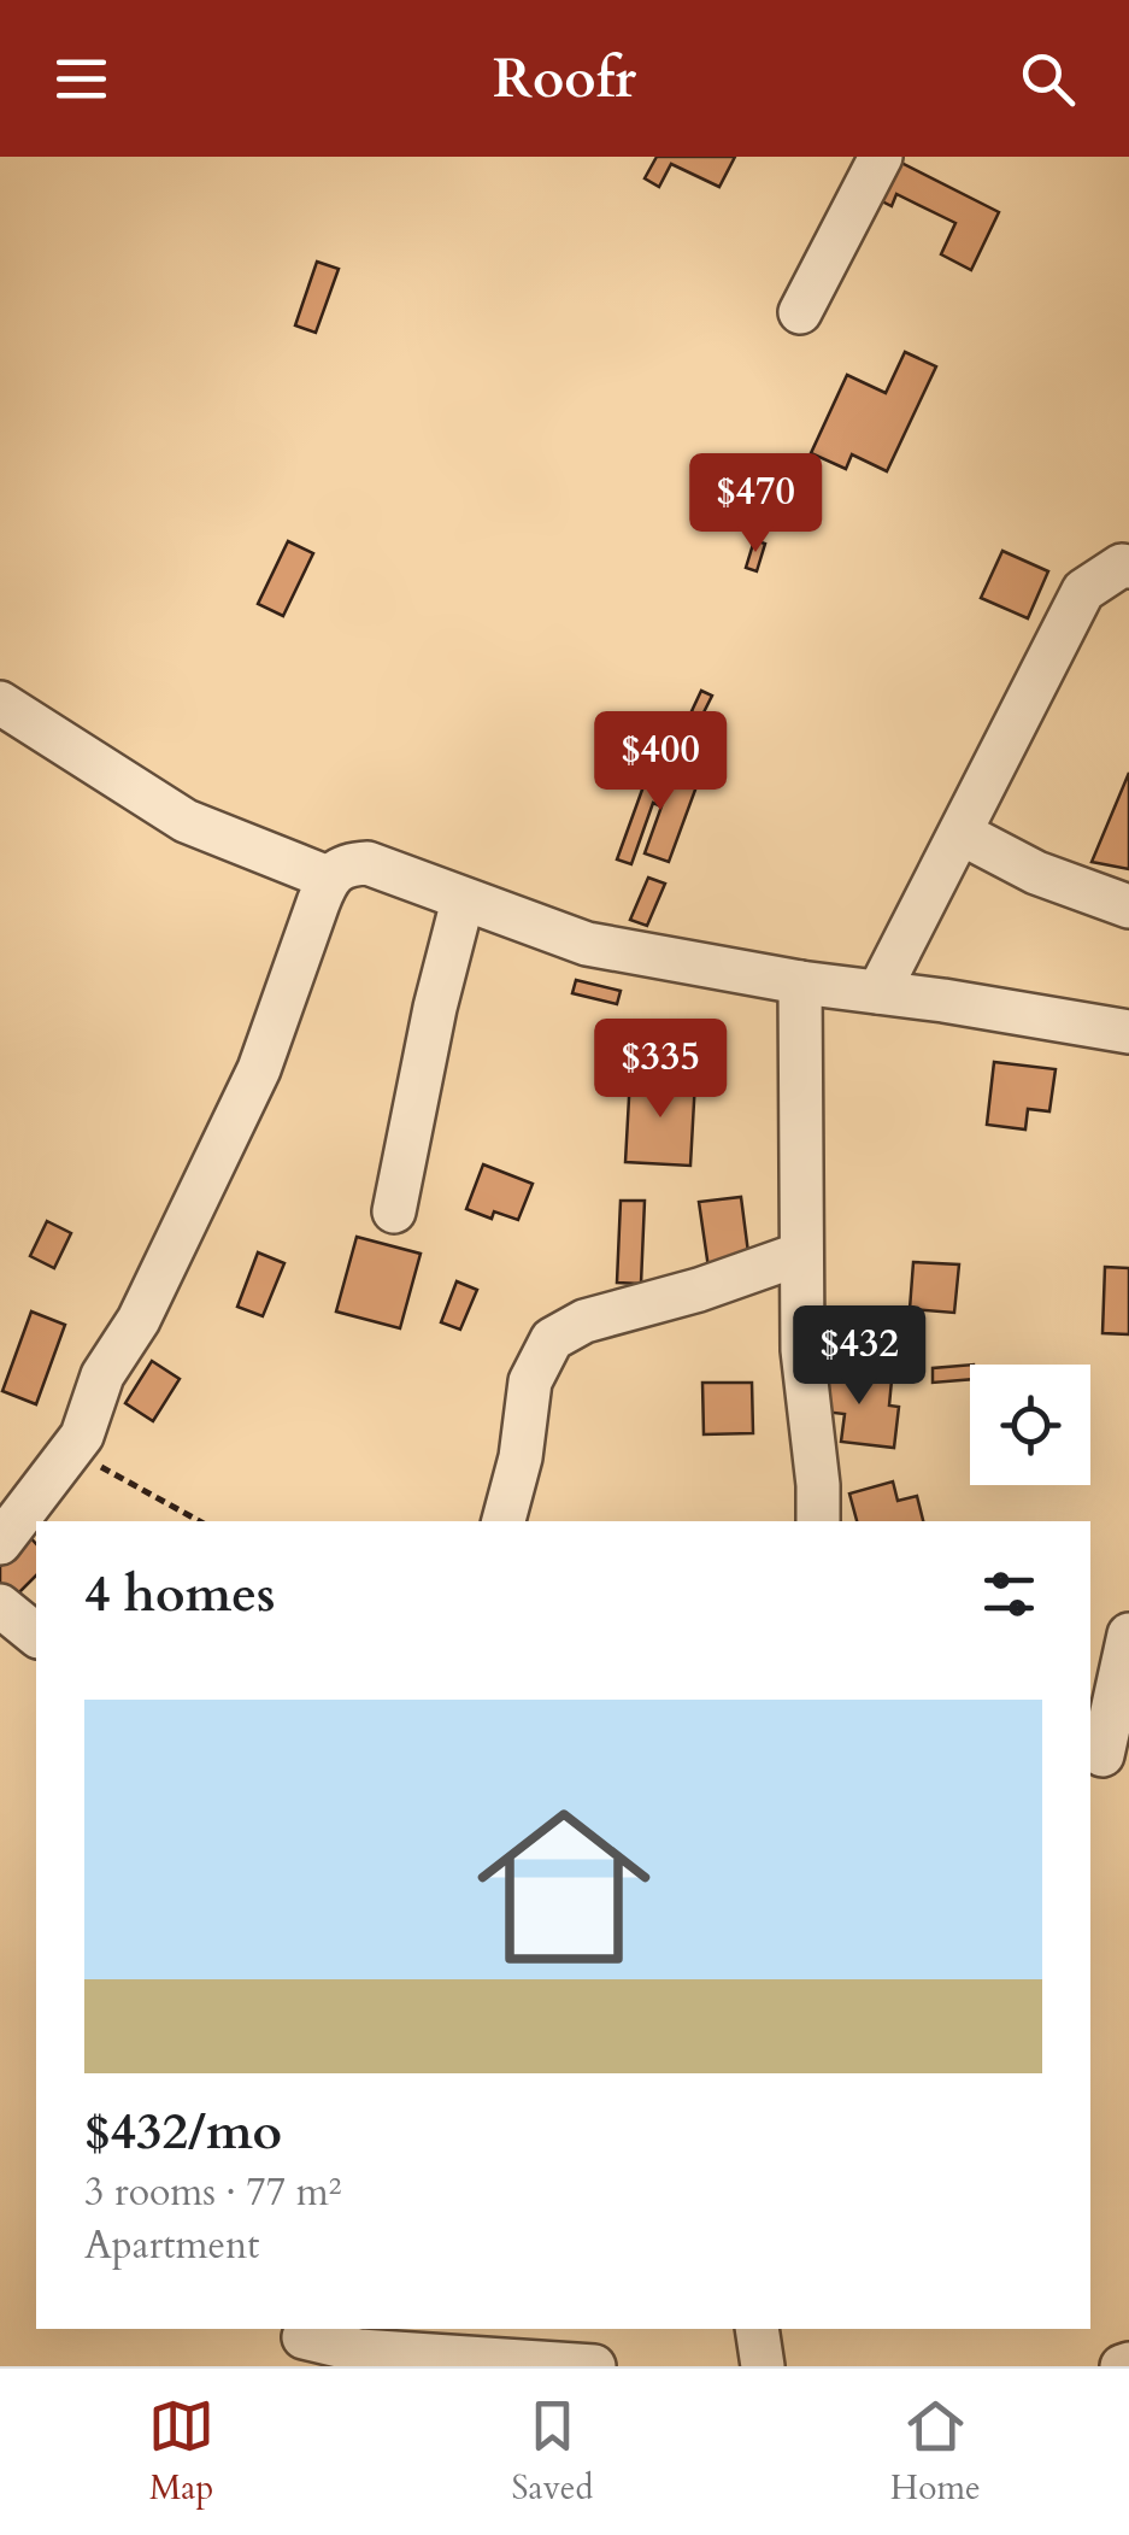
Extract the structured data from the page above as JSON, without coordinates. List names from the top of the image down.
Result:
{
  "page": {
    "header": "Roofr",
    "price": [
      "$470",
      "$400",
      "$335",
      "$432"
    ],
    "heading": "4 homes",
    "list": [
      {
        "name": "$432/mo",
        "note": "3 rooms · 77 m² · Apartment"
      }
    ],
    "tabs": ["Map", "Saved", "Home"]
  }
}
